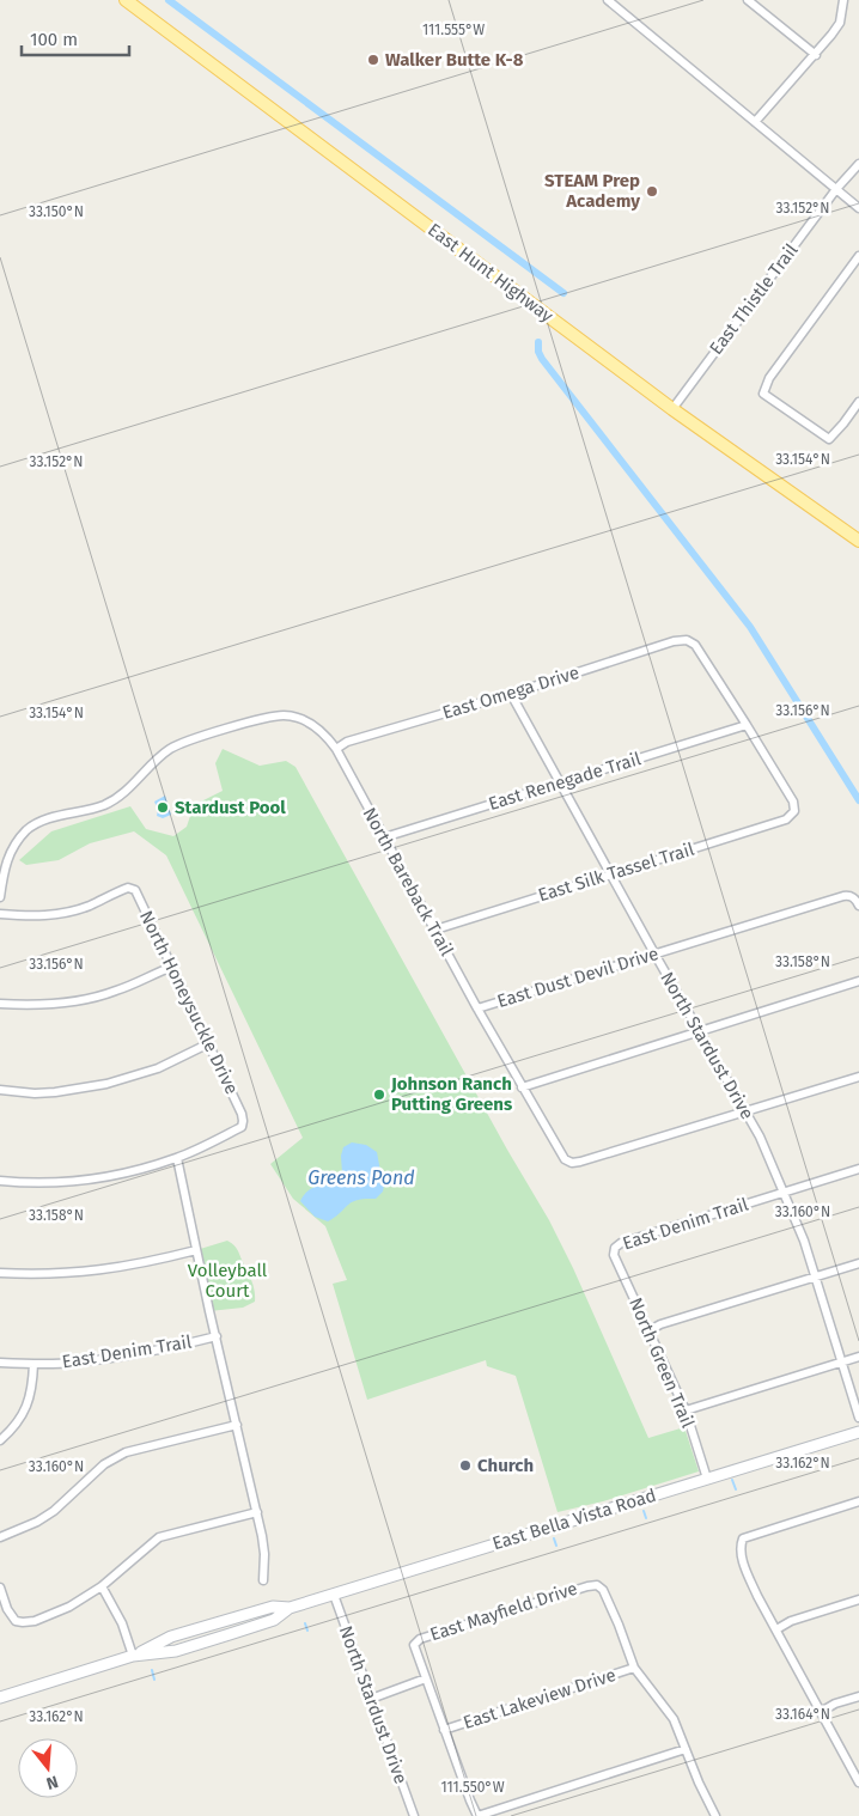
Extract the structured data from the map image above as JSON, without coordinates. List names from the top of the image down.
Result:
{
  "streets": {
    "main road": ["East Hunt Highway"],
    "street": [
      "East Thistle Trail",
      "East Omega Drive",
      "East Renegade Trail",
      "East Silk Tassel Trail",
      "North Bareback Trail",
      "East Dust Devil Drive",
      "North Honeysuckle Drive",
      "North Stardust Drive",
      "East Denim Trail",
      "North Green Trail",
      "East Bella Vista Road",
      "East Mayfield Drive",
      "East Lakeview Drive"
    ]
  },
  "crossings": [
    ["East Hunt Highway", "East Thistle Trail"],
    ["East Omega Drive", "East Renegade Trail"],
    ["East Omega Drive", "East Silk Tassel Trail"],
    ["East Omega Drive", "North Bareback Trail"],
    ["East Omega Drive", "North Stardust Drive"],
    ["East Renegade Trail", "East Silk Tassel Trail"],
    ["East Renegade Trail", "North Bareback Trail"],
    ["East Renegade Trail", "North Stardust Drive"],
    ["East Silk Tassel Trail", "North Bareback Trail"],
    ["East Silk Tassel Trail", "North Stardust Drive"],
    ["North Bareback Trail", "East Dust Devil Drive"],
    ["North Bareback Trail", "North Stardust Drive"],
    ["East Dust Devil Drive", "North Stardust Drive"],
    ["North Stardust Drive", "East Denim Trail"],
    ["North Stardust Drive", "East Bella Vista Road"],
    ["East Denim Trail", "North Green Trail"],
    ["North Green Trail", "East Bella Vista Road"],
    ["East Mayfield Drive", "East Lakeview Drive"]
  ],
  "water": ["Greens Pond"],
  "parks": ["Volleyball Court"],
  "places": [
    "Walker Butte K-8",
    "STEAM Prep Academy",
    "Stardust Pool",
    "Johnson Ranch Putting Greens",
    "Church"
  ],
  "scale_bar": "100 m",
  "north": "bottom",
  "coordinates": [
    "111.555°W",
    "33.152°N",
    "33.150°N",
    "33.154°N",
    "33.156°N",
    "33.158°N",
    "33.160°N",
    "33.162°N",
    "33.164°N",
    "111.550°W"
  ]
}
